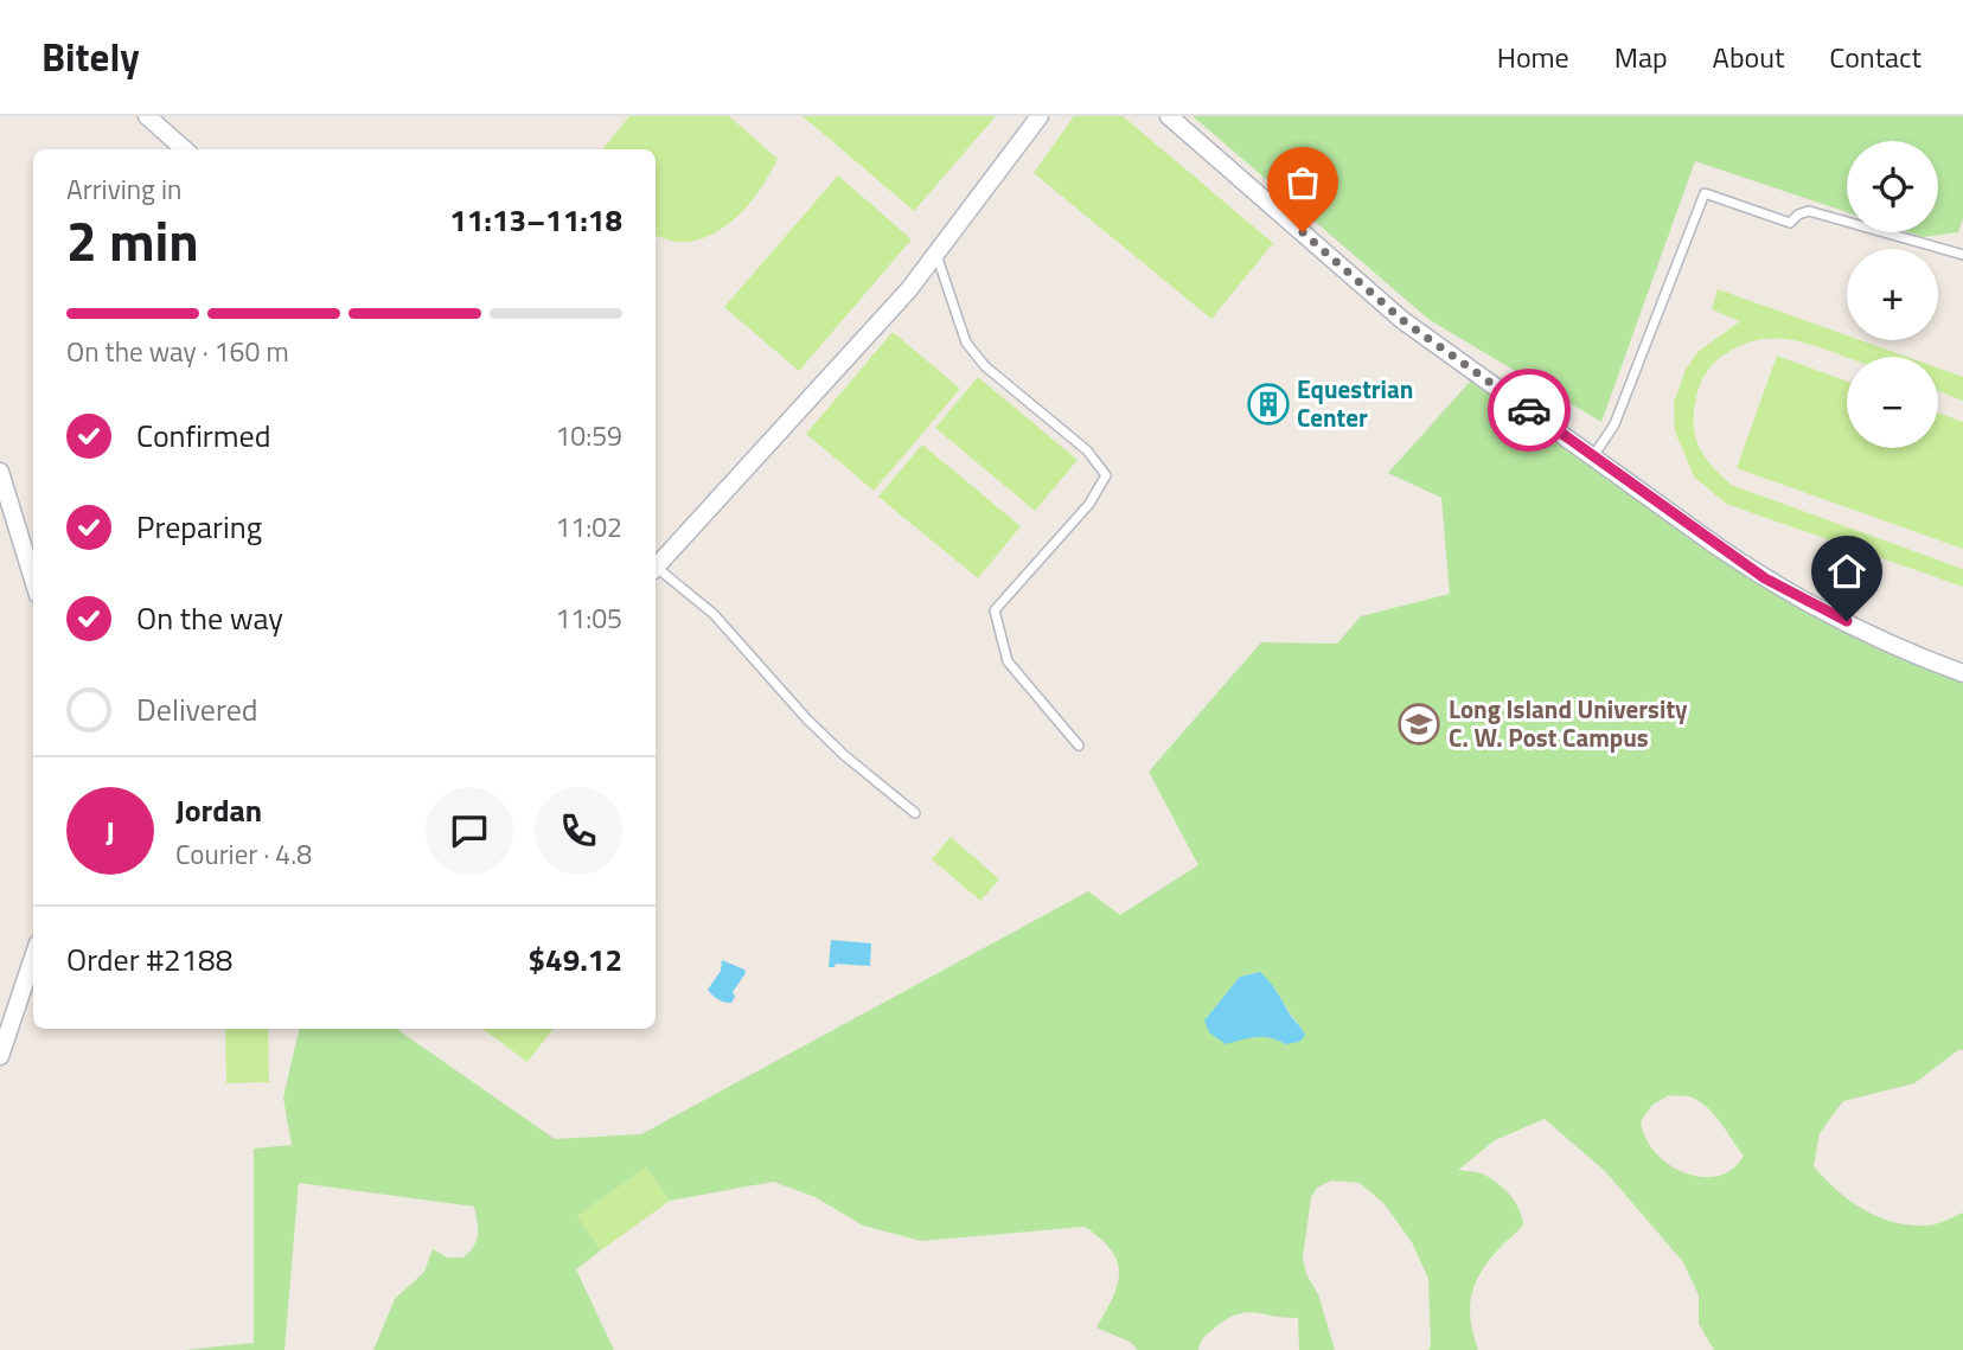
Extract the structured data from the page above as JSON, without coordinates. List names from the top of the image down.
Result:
{
  "places": {
    "building": ["Equestrian Center"],
    "school or university": ["Long Island University C. W. Post Campus"]
  },
  "page": {
    "header": "Bitely",
    "nav": [
      "Home",
      "Map",
      "About",
      "Contact"
    ],
    "map_buttons": ["+", "−"],
    "heading": ["2 min", "Arriving in", "11:13–11:18"],
    "panel": [
      "Jordan",
      "Courier · 4.8",
      "Order #2188",
      "$49.12"
    ],
    "bar": "On the way · 160 m",
    "list": [
      ["Confirmed", "10:59"],
      ["Preparing", "11:02"],
      ["On the way", "11:05"],
      "Delivered"
    ],
    "round": "J"
  }
}
